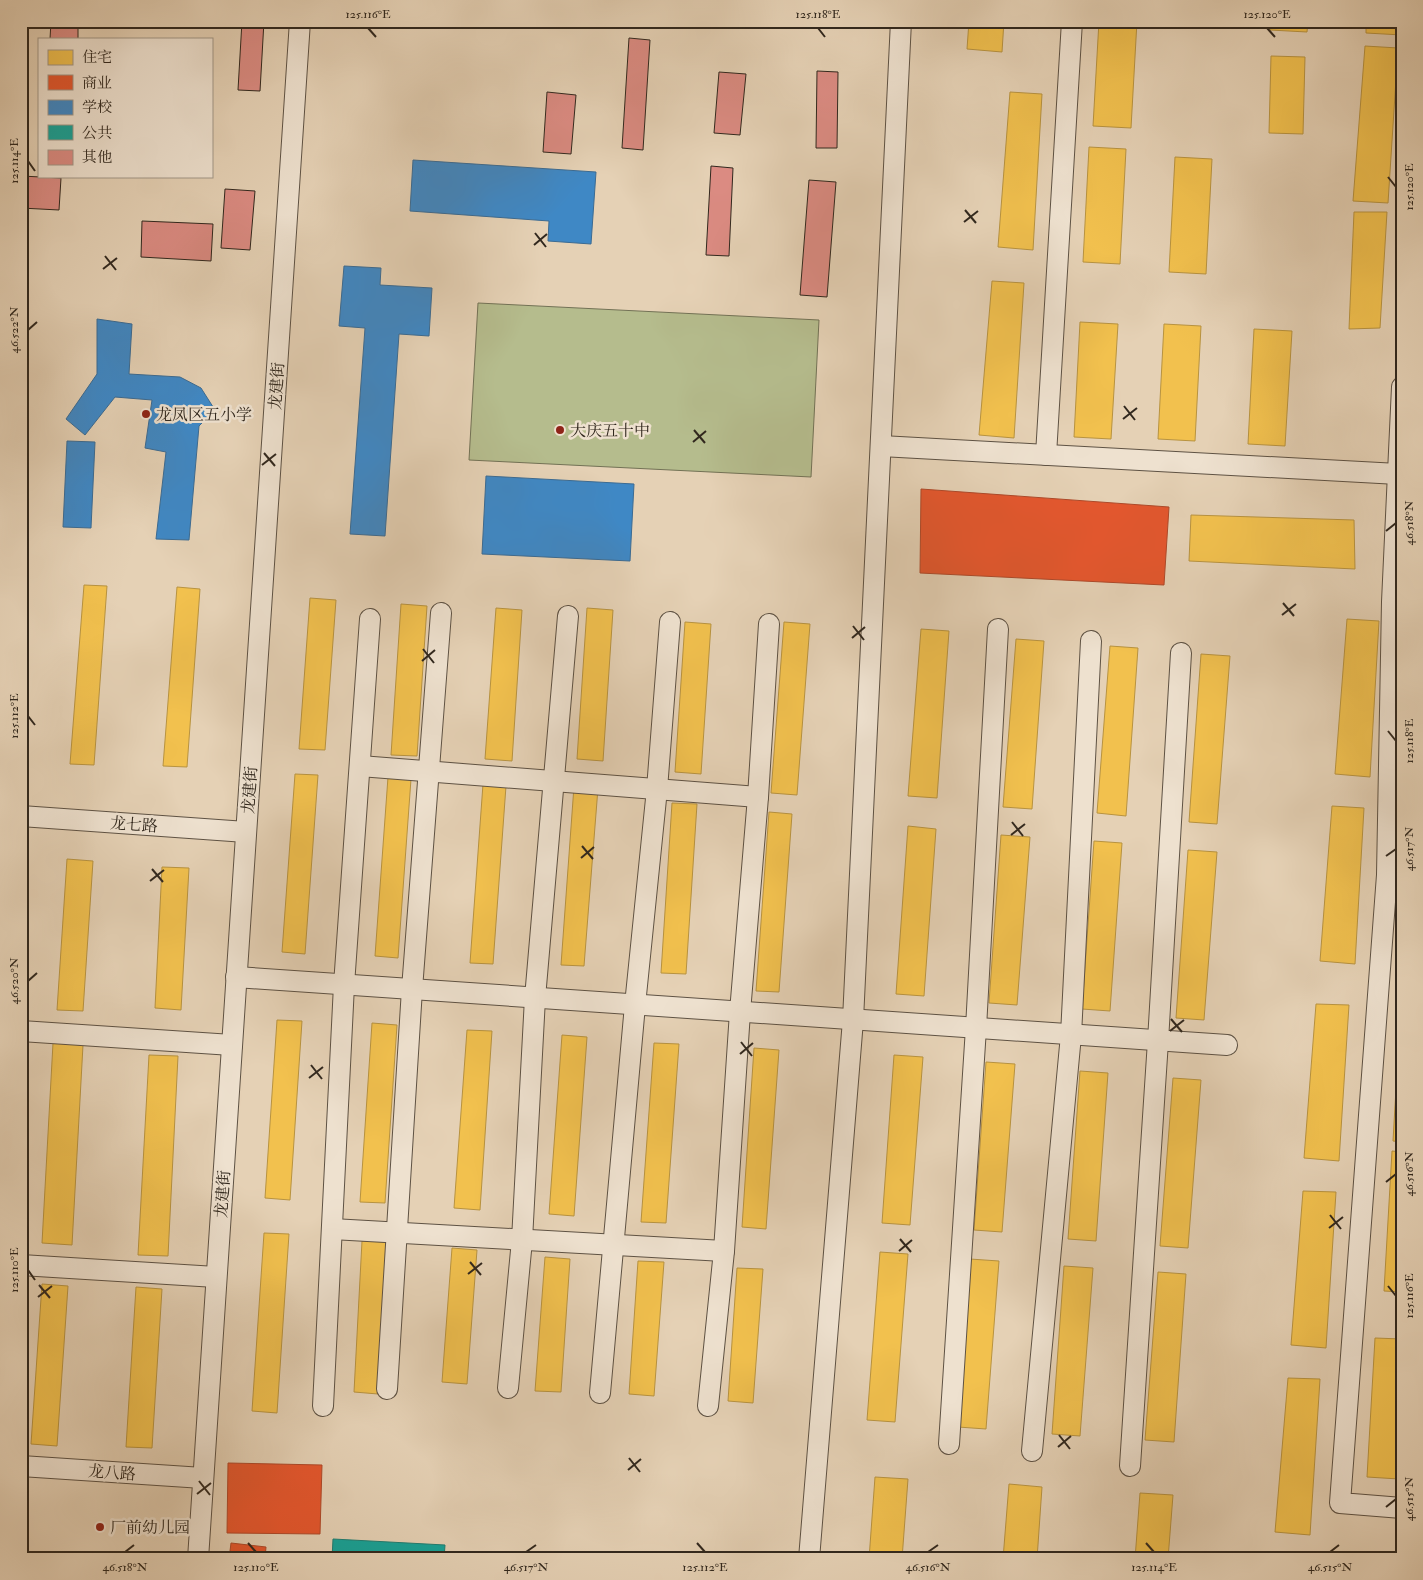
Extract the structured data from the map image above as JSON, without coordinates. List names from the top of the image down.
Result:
{
  "streets": {
    "street": ["龙建街", "龙七路", "龙八路"]
  },
  "crossings": [
    ["龙建街", "龙七路"],
    ["龙建街", "龙八路"]
  ],
  "places": ["龙凤区五小学", "大庆五十中", "厂前幼儿园"],
  "legend": [
    "住宅",
    "商业",
    "学校",
    "公共",
    "其他"
  ],
  "coordinates": [
    "125.116°E",
    "125.118°E",
    "125.120°E",
    "125.114°E",
    "46.522°N",
    "46.518°N",
    "125.112°E",
    "46.517°N",
    "46.520°N",
    "46.516°N",
    "125.110°E",
    "46.515°N"
  ]
}
